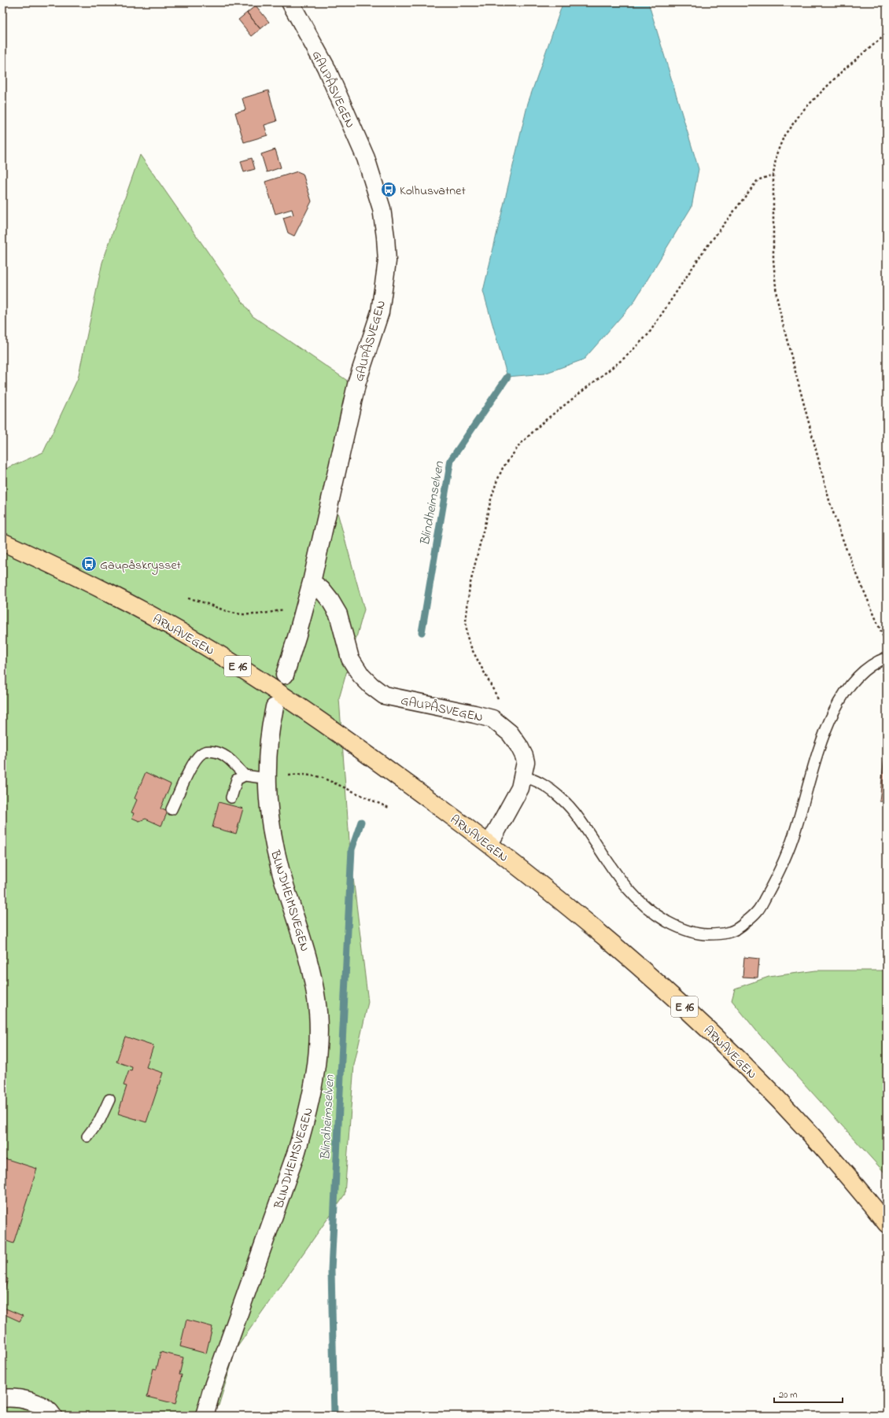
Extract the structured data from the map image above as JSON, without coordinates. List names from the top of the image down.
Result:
{
  "streets": {
    "highway": ["ARNAVEGEN", "E 16"],
    "street": ["GAUPÅSVEGEN", "BLINDHEIMSVEGEN"]
  },
  "crossings": [
    ["GAUPÅSVEGEN", "ARNAVEGEN"]
  ],
  "water": ["Blindheimselven"],
  "places": {
    "bus stop": ["Kolhusvatnet", "Gaupåskrysset"]
  },
  "scale_bar": "20 m"
}
